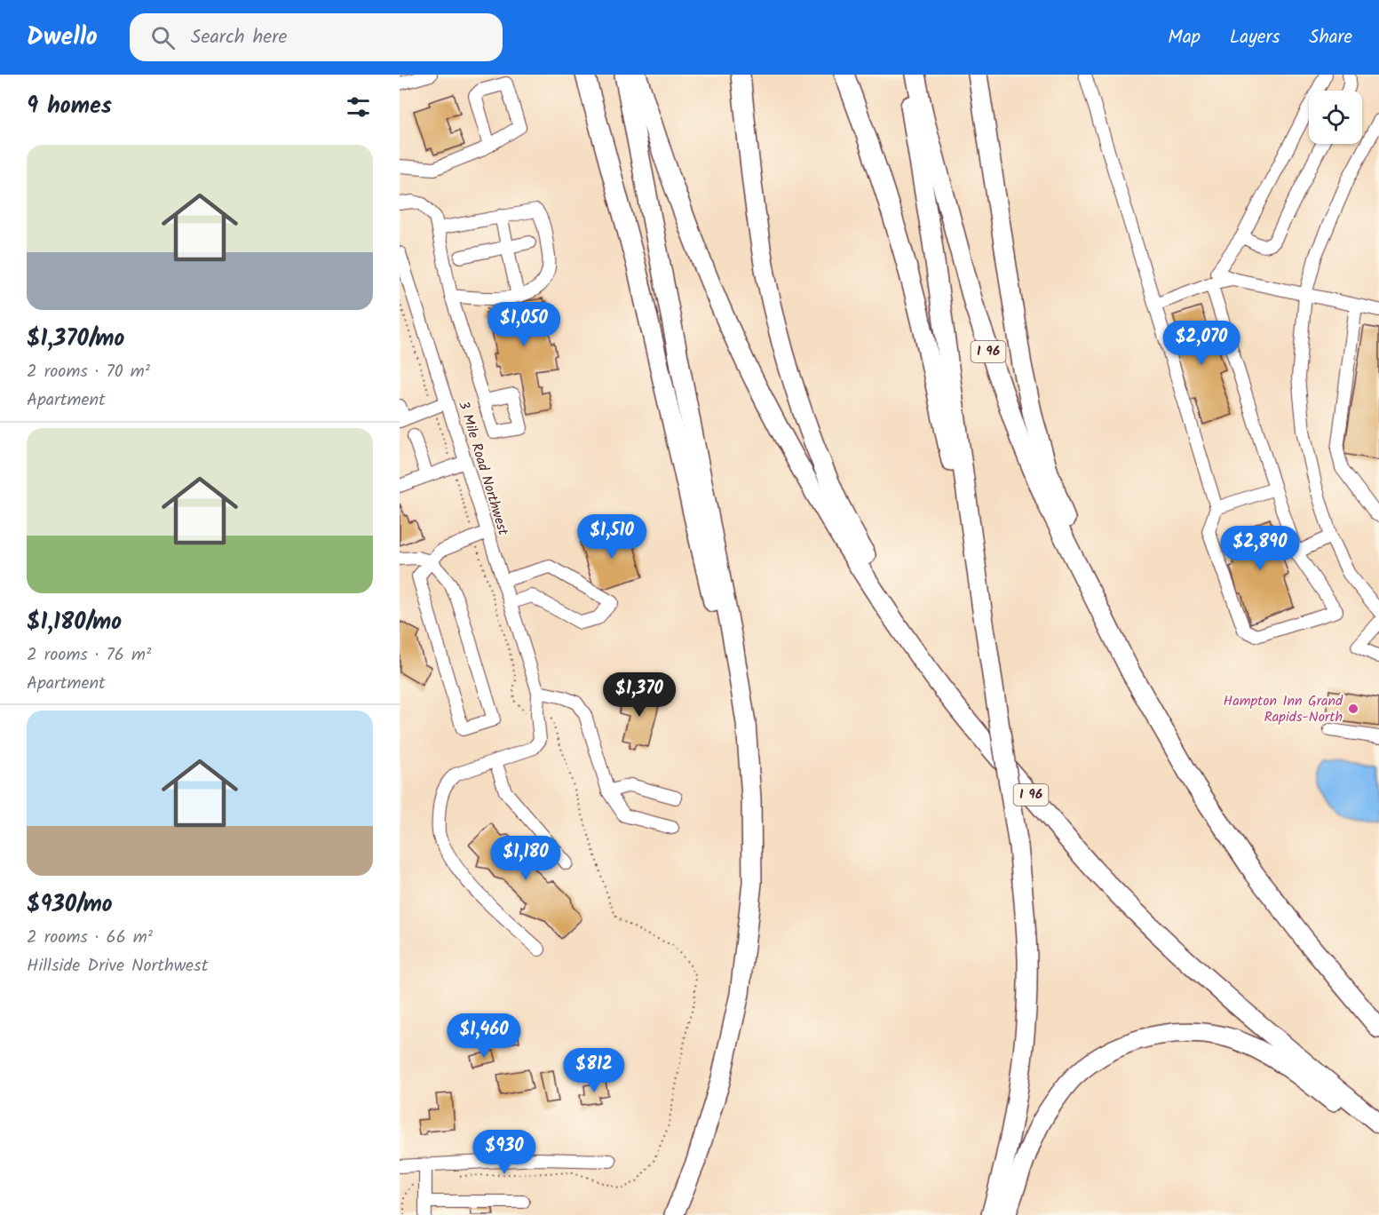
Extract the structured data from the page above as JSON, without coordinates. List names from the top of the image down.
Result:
{
  "streets": {
    "highway": ["I 96"],
    "street": ["3 Mile Road Northwest"]
  },
  "places": ["Hampton Inn Grand Rapids-North"],
  "page": {
    "header": "Dwello",
    "search": "Search here",
    "nav": ["Map", "Layers", "Share"],
    "heading": "9 homes",
    "list": [
      {
        "name": "$1,370/mo",
        "note": "2 rooms · 70 m² · Apartment"
      },
      {
        "name": "$1,180/mo",
        "note": "2 rooms · 76 m² · Apartment"
      },
      {
        "name": "$930/mo",
        "note": "2 rooms · 66 m² · Hillside Drive Northwest"
      }
    ],
    "price": [
      "$1,050",
      "$2,070",
      "$1,510",
      "$2,890",
      "$1,370",
      "$1,180",
      "$1,460",
      "$812",
      "$930"
    ]
  }
}
